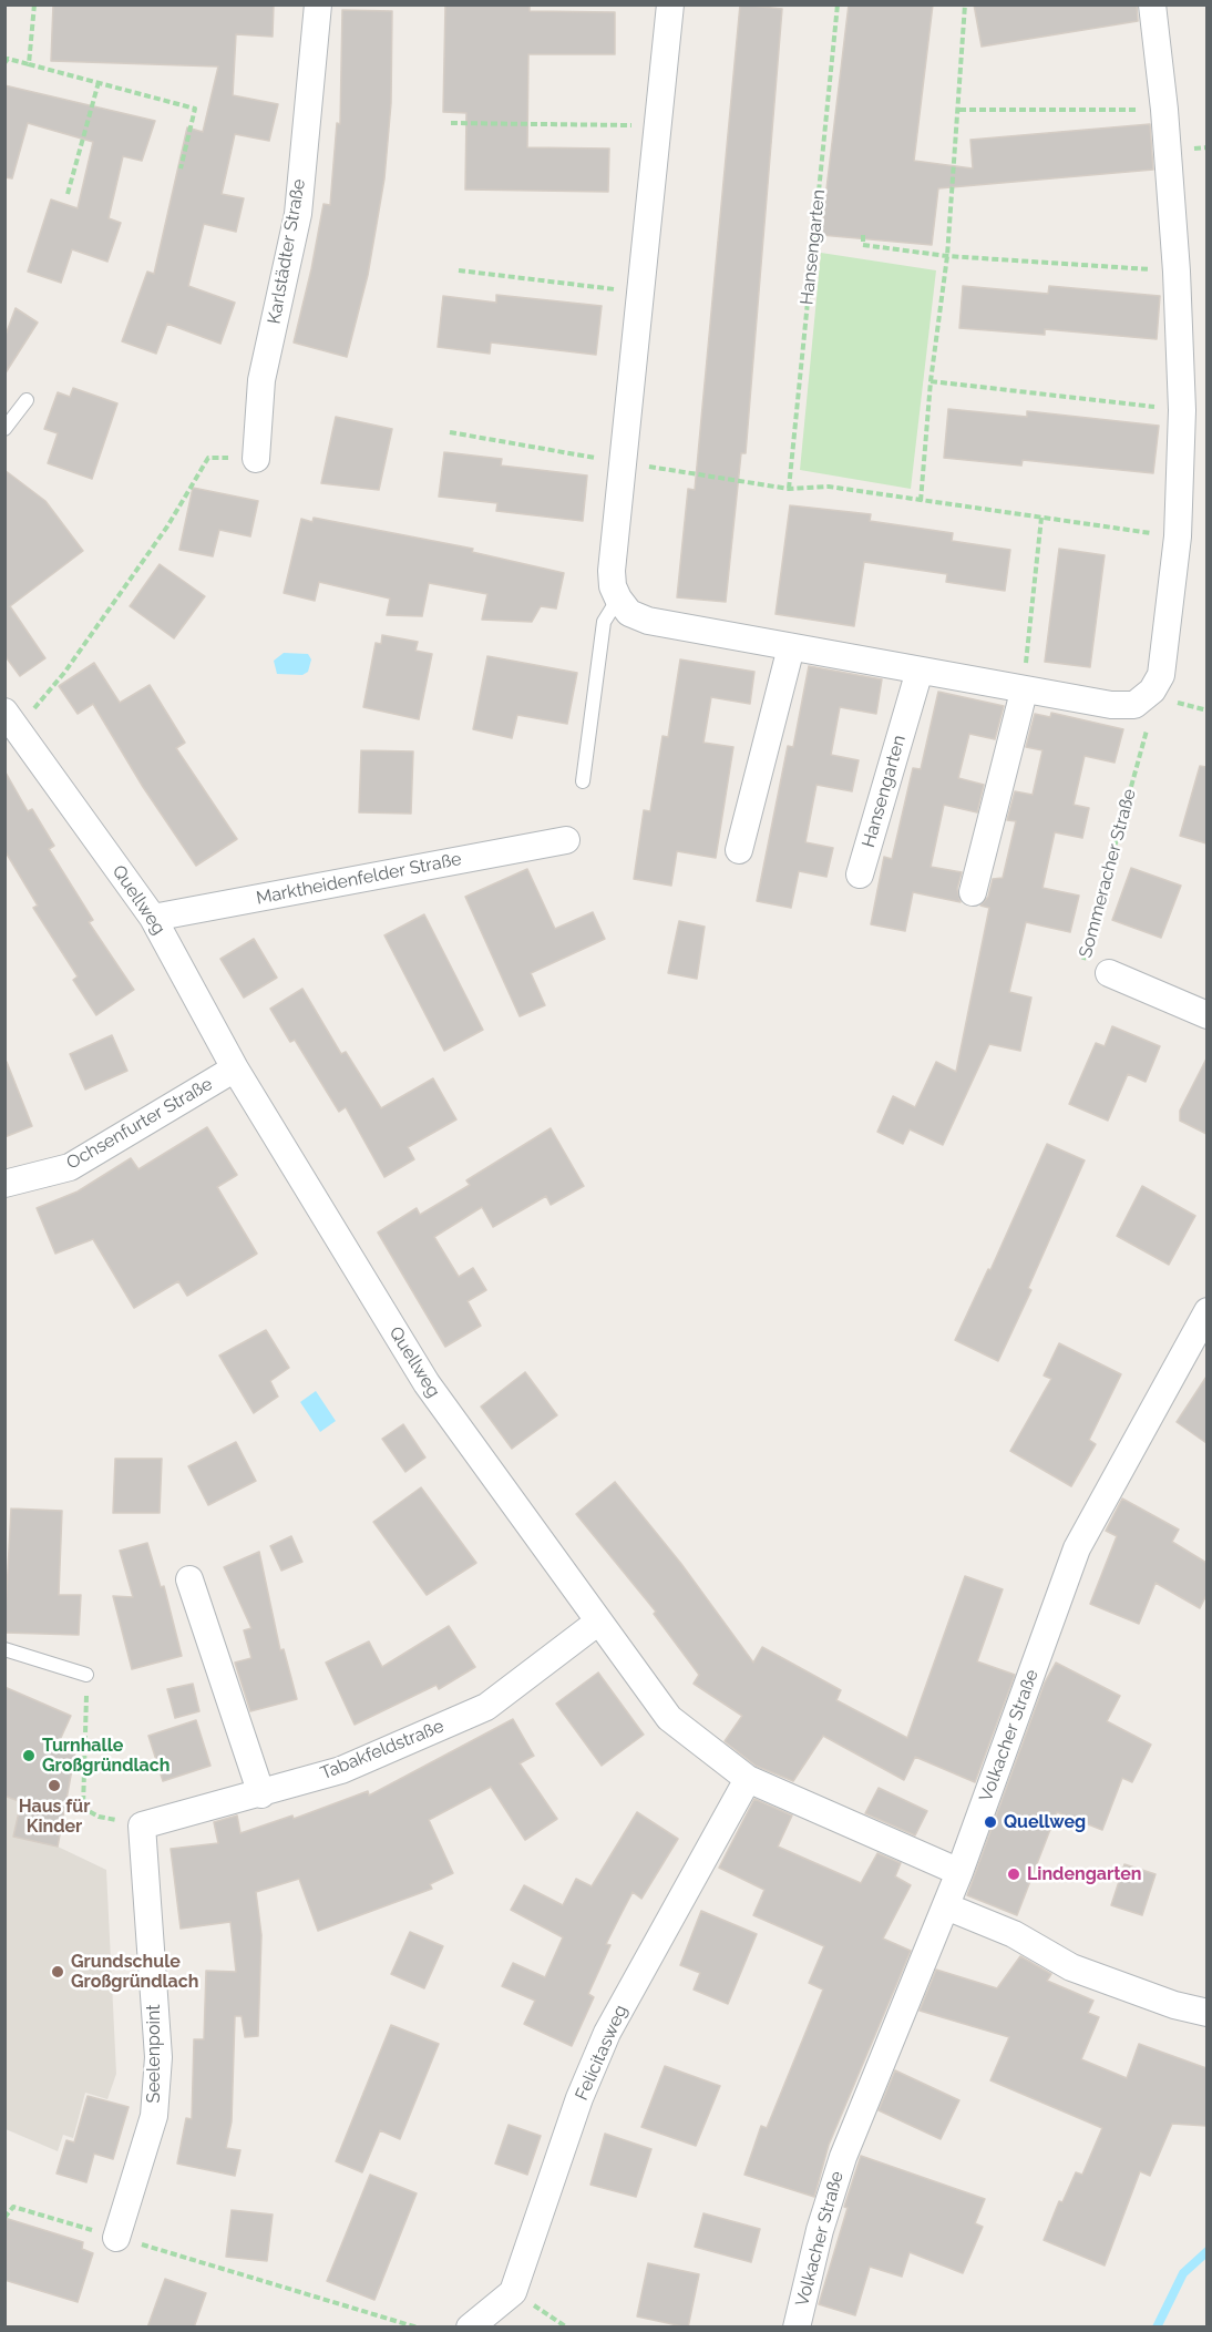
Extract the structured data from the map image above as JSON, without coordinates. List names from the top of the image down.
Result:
{
  "streets": {
    "street": [
      "Hansengarten",
      "Karlstädter Straße",
      "Sommeracher Straße",
      "Marktheidenfelder Straße",
      "Quellweg",
      "Ochsenfurter Straße",
      "Volkacher Straße",
      "Tabakfeldstraße",
      "Felicitasweg",
      "Seelenpoint"
    ]
  },
  "crossings": [
    ["Marktheidenfelder Straße", "Quellweg"],
    ["Quellweg", "Ochsenfurter Straße"],
    ["Quellweg", "Volkacher Straße"],
    ["Quellweg", "Tabakfeldstraße"],
    ["Quellweg", "Felicitasweg"],
    ["Tabakfeldstraße", "Seelenpoint"]
  ],
  "places": [
    "Turnhalle Großgründlach",
    "Haus für Kinder",
    "Quellweg",
    "Lindengarten",
    "Grundschule Großgründlach"
  ]
}
